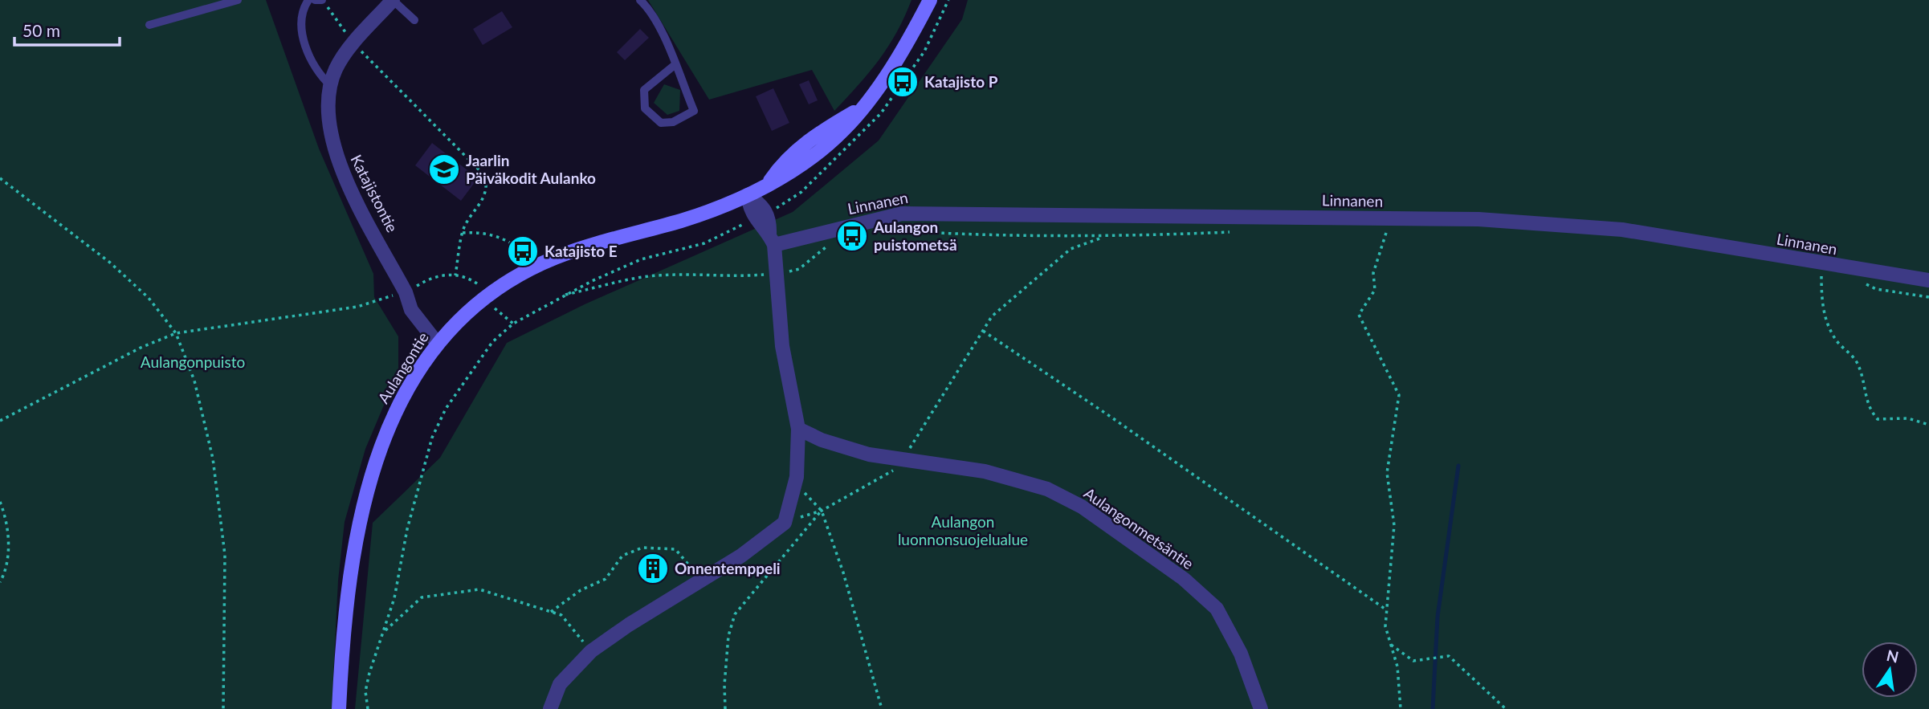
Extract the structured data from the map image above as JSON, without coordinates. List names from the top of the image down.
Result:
{
  "streets": {
    "street": [
      "Katajistontie",
      "Linnanen",
      "Aulangontie",
      "Aulangonmetsäntie"
    ]
  },
  "crossings": [
    ["Katajistontie", "Aulangontie"]
  ],
  "parks": ["Aulangonpuisto", "Aulangon luonnonsuojelualue"],
  "places": {
    "bus stop": ["Katajisto P", "Aulangon puistometsä", "Katajisto E"],
    "school or university": ["Jaarlin Päiväkodit Aulanko"],
    "building": ["Onnentemppeli"]
  },
  "scale_bar": "50 m",
  "north": "top"
}
